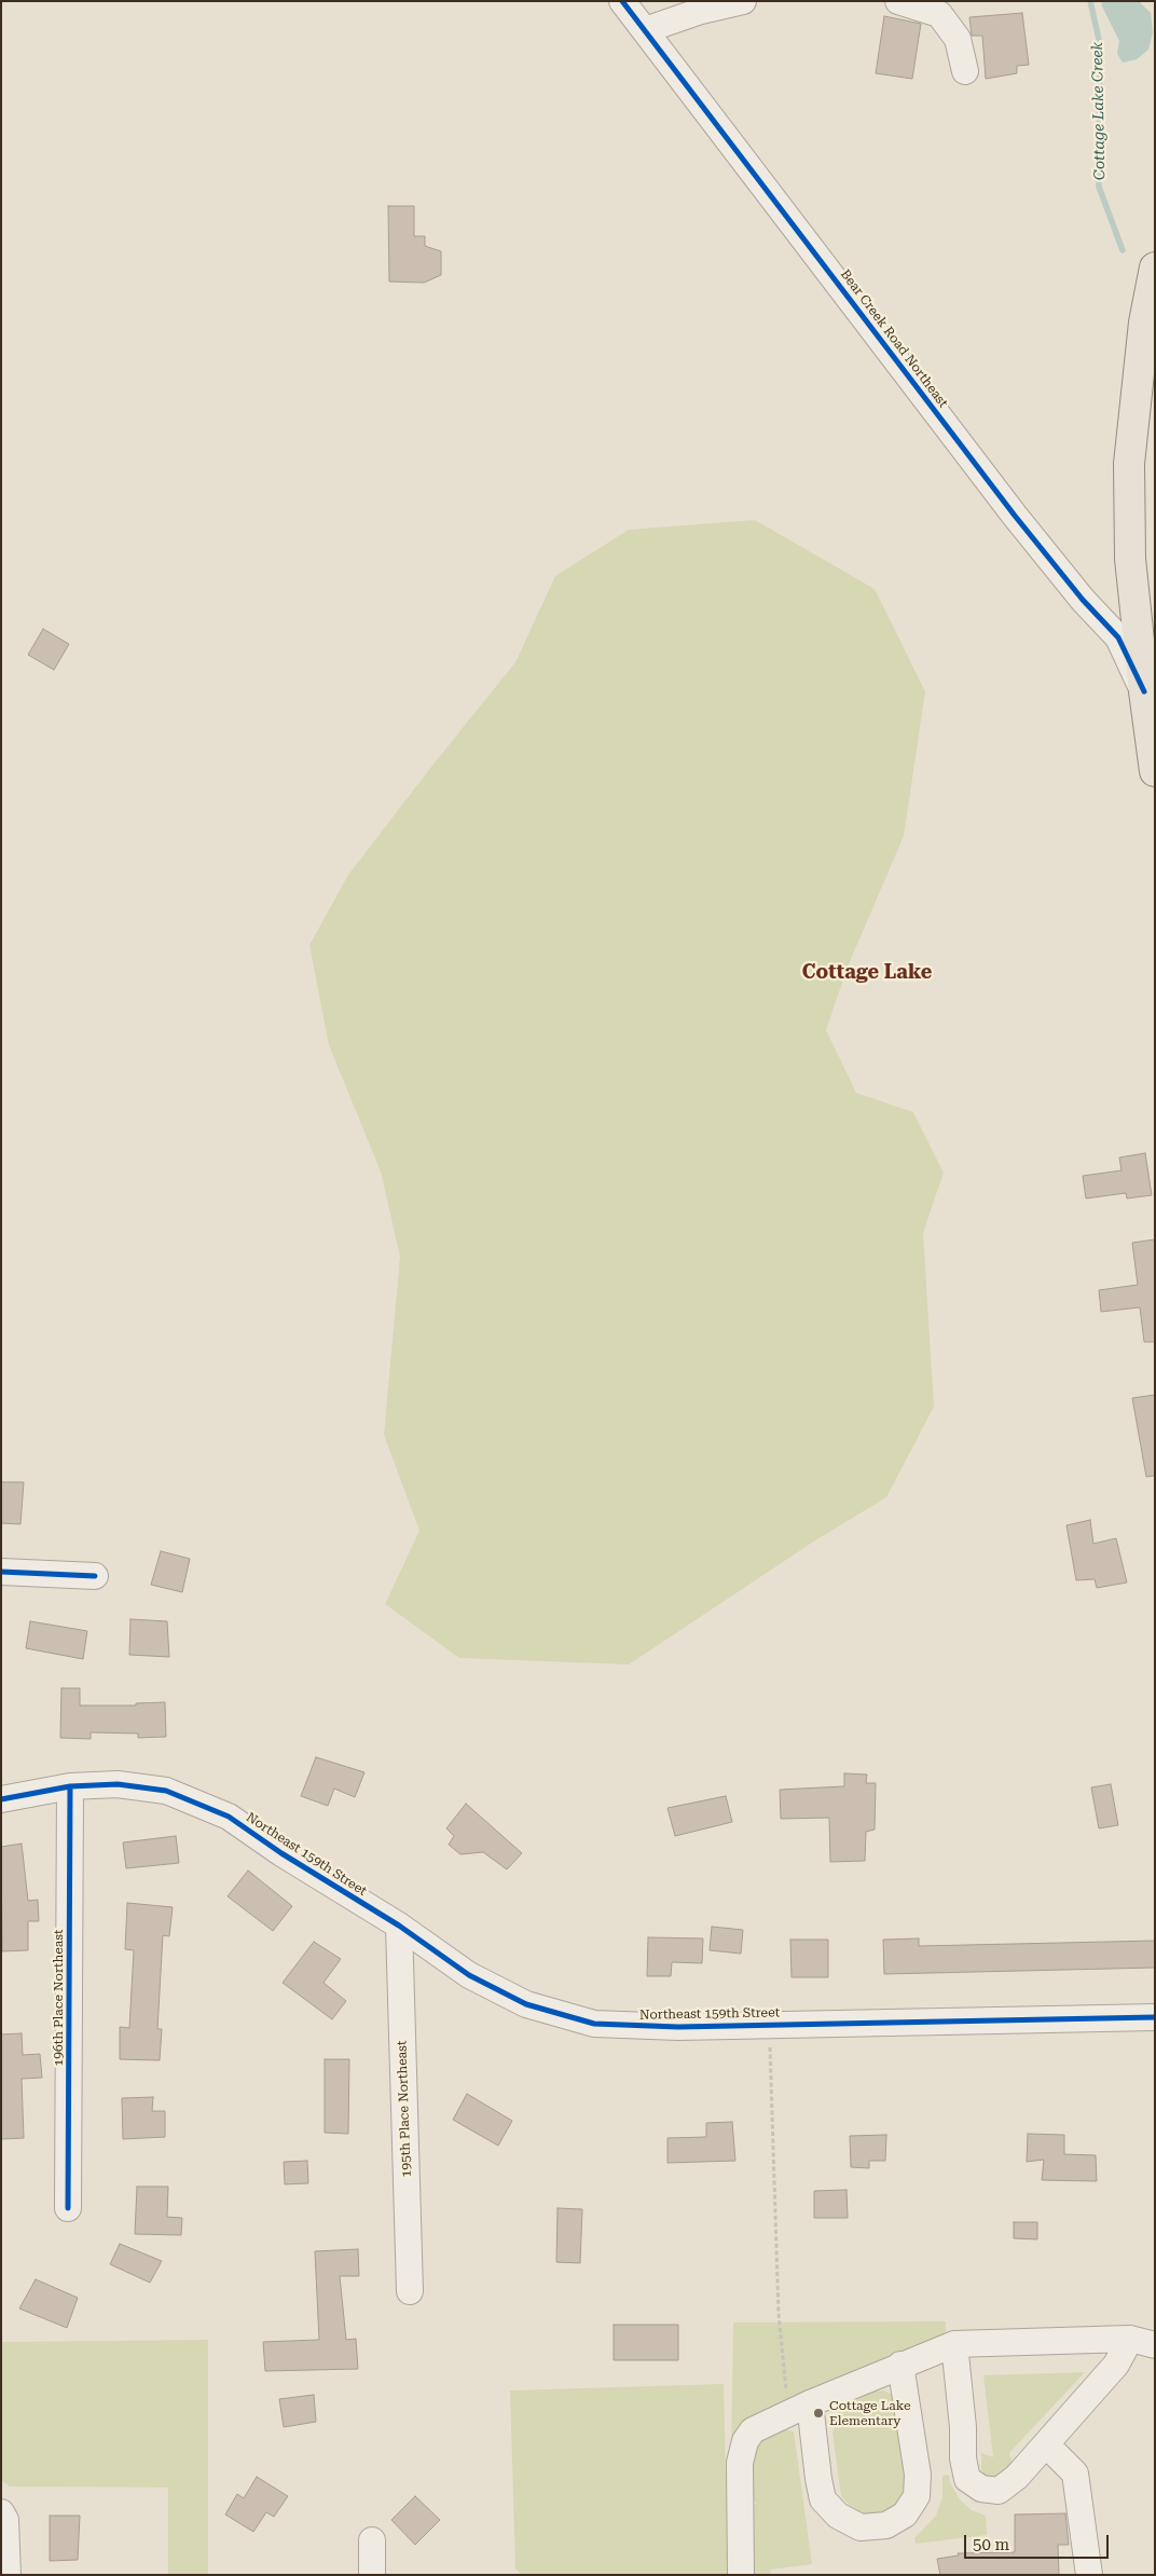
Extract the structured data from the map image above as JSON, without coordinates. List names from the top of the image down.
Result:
{
  "streets": {
    "street": [
      "Bear Creek Road Northeast",
      "Northeast 159th Street",
      "196th Place Northeast",
      "195th Place Northeast"
    ]
  },
  "crossings": [
    ["Northeast 159th Street", "196th Place Northeast"],
    ["Northeast 159th Street", "195th Place Northeast"]
  ],
  "districts": ["Cottage Lake"],
  "water": ["Cottage Lake Creek"],
  "places": ["Cottage Lake Elementary"],
  "scale_bar": "50 m"
}
